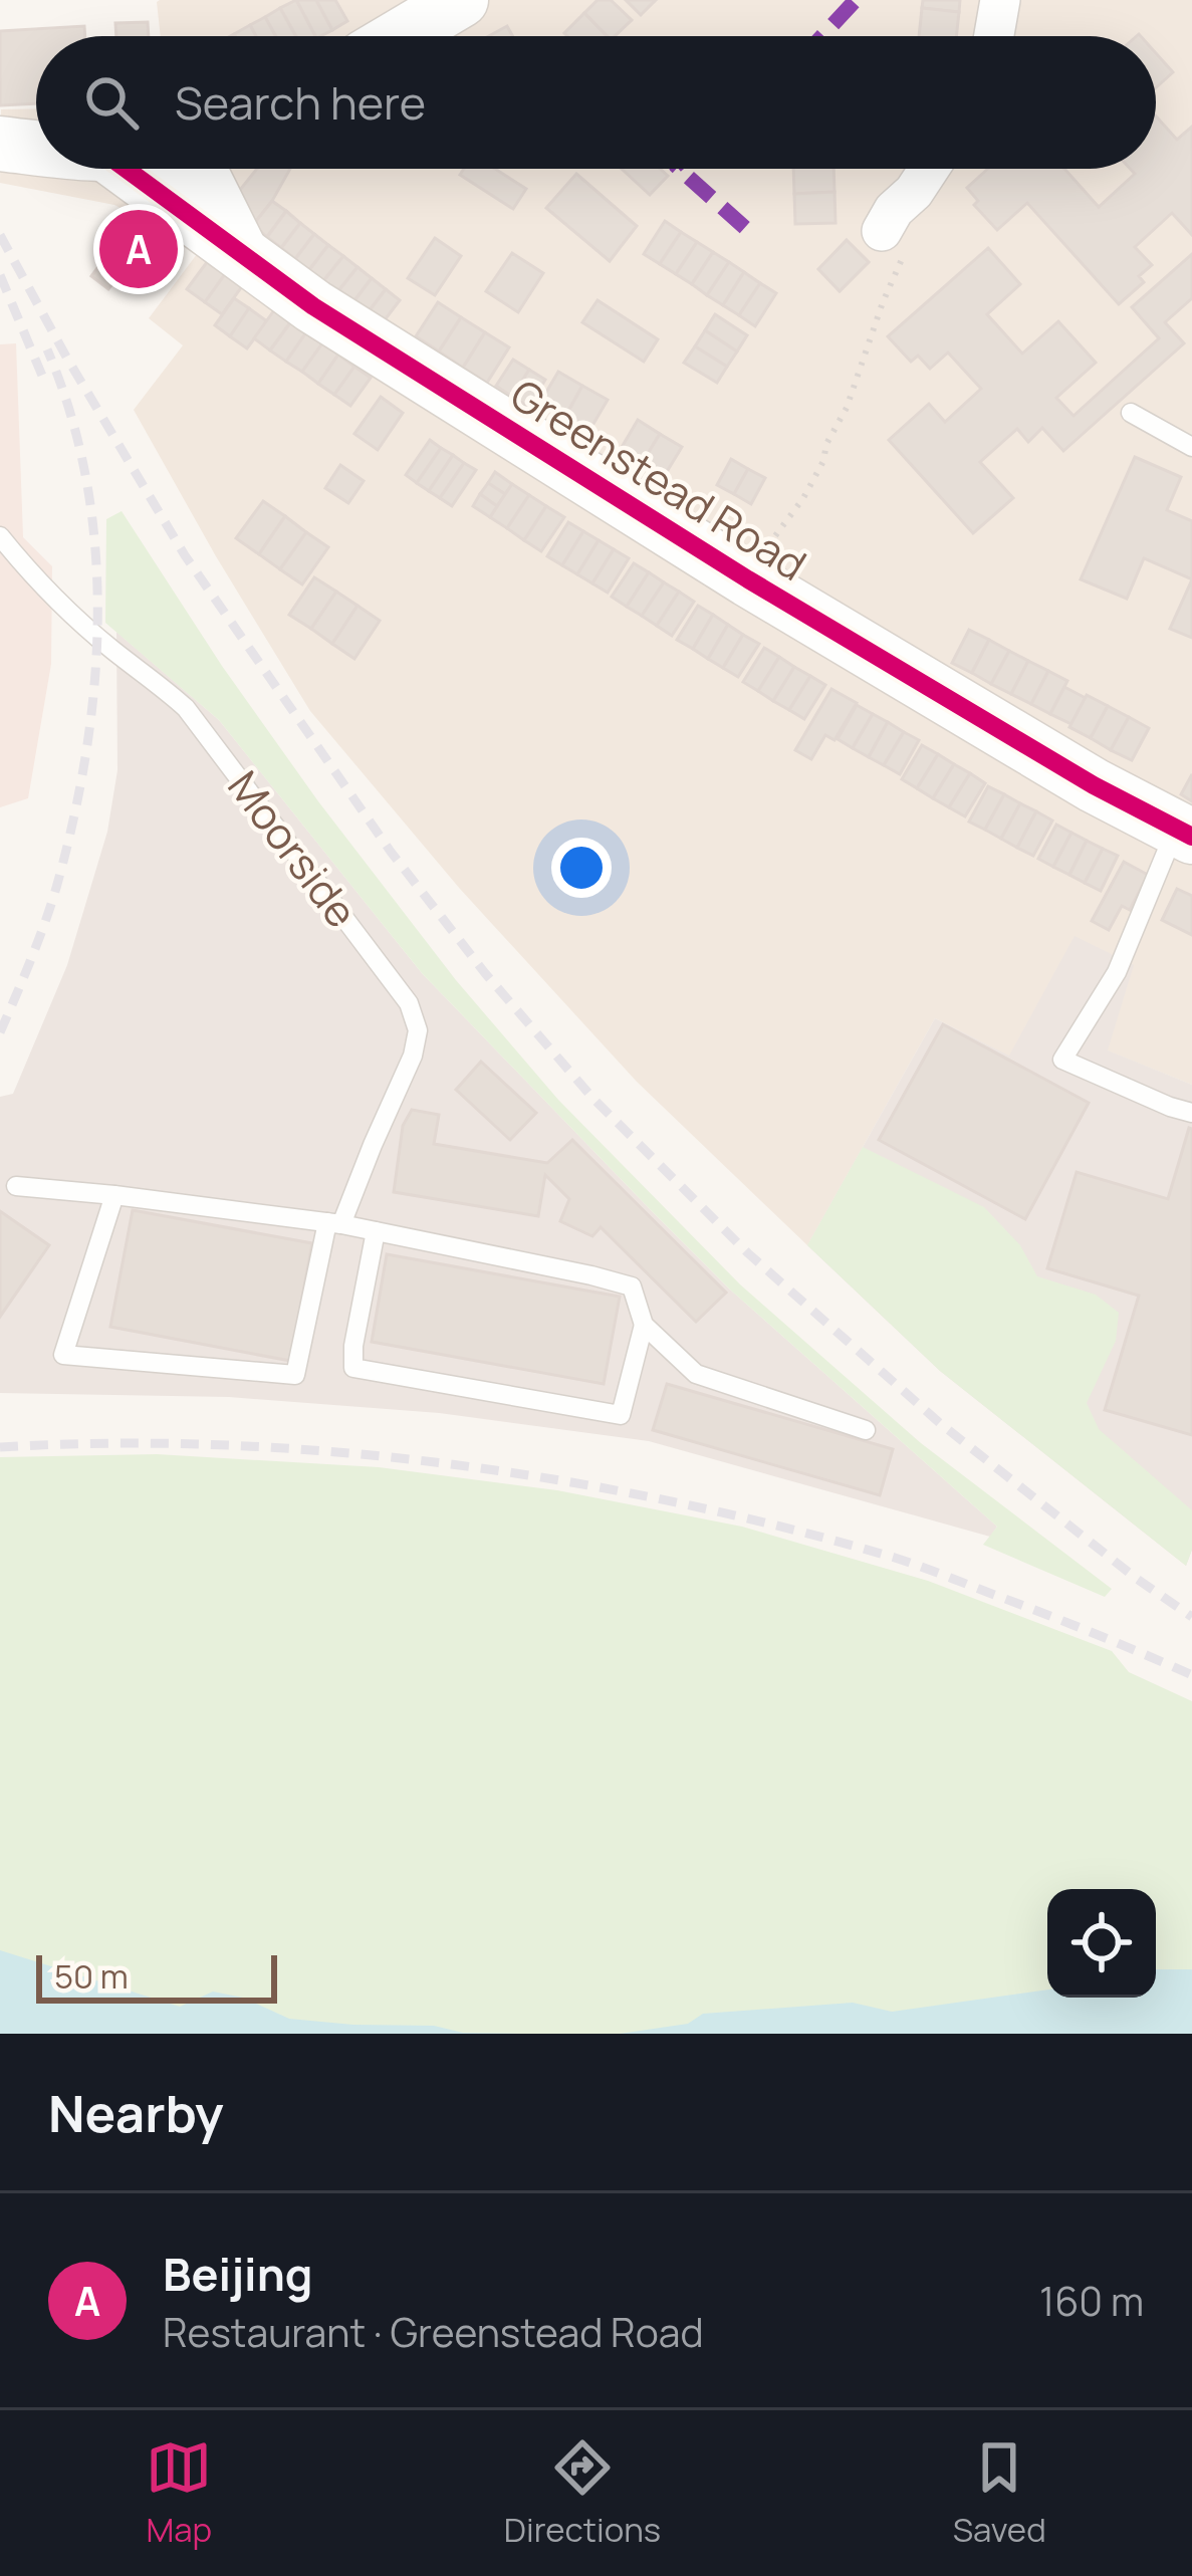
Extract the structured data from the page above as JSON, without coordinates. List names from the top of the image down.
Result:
{
  "streets": {
    "street": ["Greenstead Road"],
    "lane": ["Moorside"]
  },
  "scale_bar": "50 m",
  "page": {
    "search": "Search here",
    "pins": "A",
    "scale": "50 m",
    "heading": "Nearby",
    "list": [
      {
        "mark": "A",
        "name": "Beijing",
        "note": "Restaurant · Greenstead Road",
        "value": "160 m"
      }
    ],
    "nav": ["Map", "Directions", "Saved"]
  }
}
